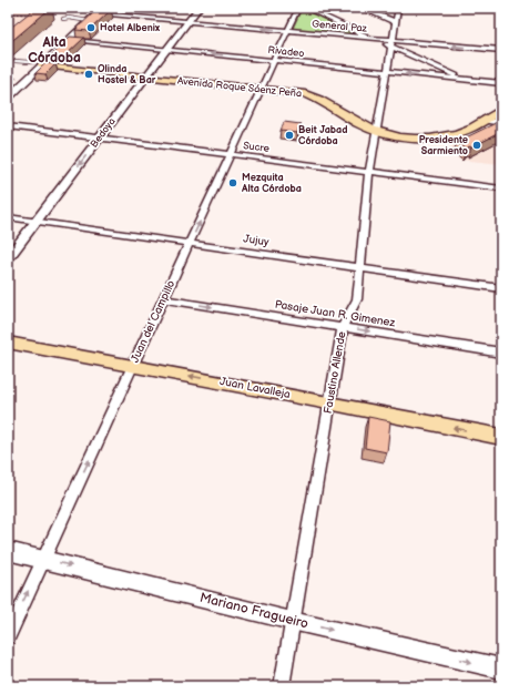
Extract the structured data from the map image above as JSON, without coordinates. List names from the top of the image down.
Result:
{
  "streets": {
    "main road": [
      "Avenida Roque Sáenz Peña",
      "Bedoya",
      "Juan Lavalleja",
      "Mariano Fragueiro"
    ],
    "street": [
      "General Paz",
      "Rivadeo",
      "Sucre",
      "Jujuy",
      "Pasaje Juan R. Gimenez",
      "Juan del Campillo",
      "Faustino Allende"
    ]
  },
  "crossings": [
    ["General Paz", "Bedoya"],
    ["General Paz", "Juan del Campillo"],
    ["Rivadeo", "Bedoya"],
    ["Rivadeo", "Juan del Campillo"],
    ["Rivadeo", "Faustino Allende"],
    ["Avenida Roque Sáenz Peña", "Bedoya"],
    ["Avenida Roque Sáenz Peña", "Juan del Campillo"],
    ["Avenida Roque Sáenz Peña", "Faustino Allende"],
    ["Bedoya", "Sucre"],
    ["Bedoya", "Jujuy"],
    ["Sucre", "Juan del Campillo"],
    ["Sucre", "Faustino Allende"],
    ["Jujuy", "Juan del Campillo"],
    ["Jujuy", "Faustino Allende"],
    ["Pasaje Juan R. Gimenez", "Juan del Campillo"],
    ["Pasaje Juan R. Gimenez", "Faustino Allende"],
    ["Juan del Campillo", "Juan Lavalleja"],
    ["Juan del Campillo", "Mariano Fragueiro"],
    ["Faustino Allende", "Juan Lavalleja"],
    ["Faustino Allende", "Mariano Fragueiro"]
  ],
  "one_way": [
    "General Paz",
    "Pasaje Juan R. Gimenez",
    "Juan del Campillo",
    "Juan Lavalleja",
    "Mariano Fragueiro"
  ],
  "districts": ["Alta Córdoba"],
  "places": [
    "Hotel Albenix",
    "Olinda Hostel & Bar",
    "Beit Jabad Córdoba",
    "Presidente Sarmiento",
    "Mezquita Alta Córdoba"
  ]
}
